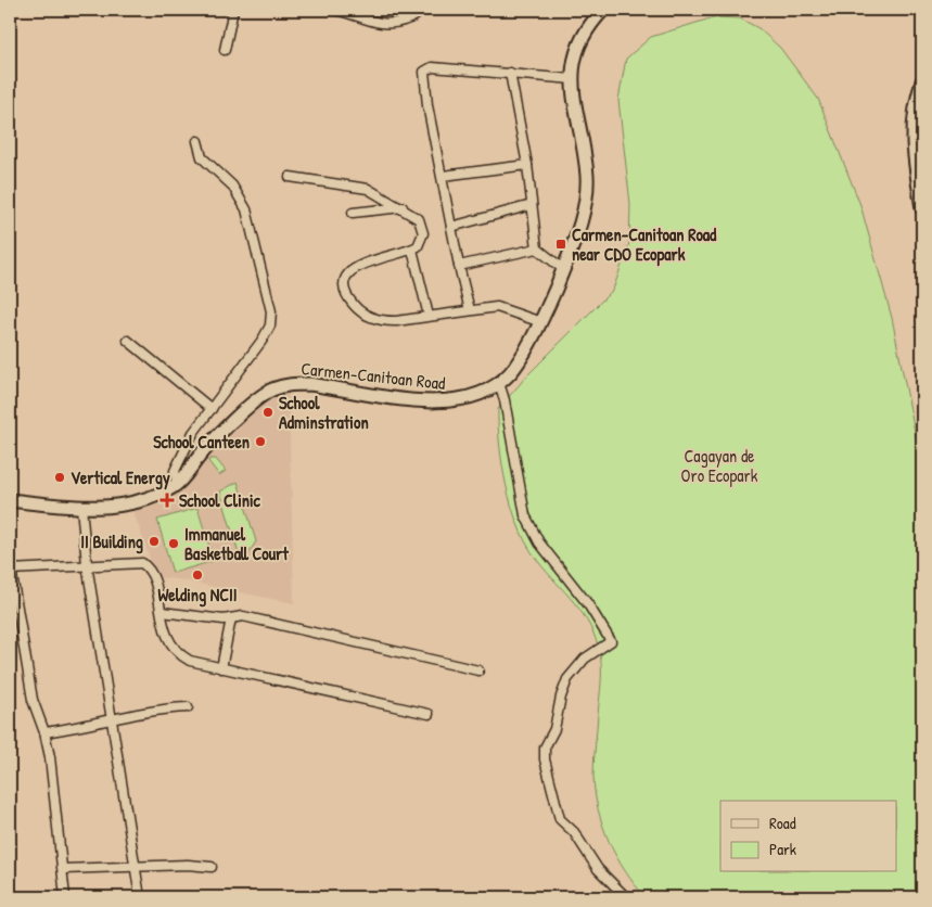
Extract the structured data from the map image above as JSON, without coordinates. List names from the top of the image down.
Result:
{
  "streets": {
    "main road": ["Carmen-Canitoan Road"]
  },
  "parks": ["Cagayan de Oro Ecopark"],
  "places": {
    "transit": ["Carmen-Canitoan Road near CDO Ecopark"],
    "other": [
      "School Adminstration",
      "School Canteen",
      "Vertical Energy",
      "II Building",
      "Immanuel Basketball Court",
      "Welding NCII"
    ],
    "health": ["School Clinic"]
  },
  "legend": ["Road", "Park"]
}
